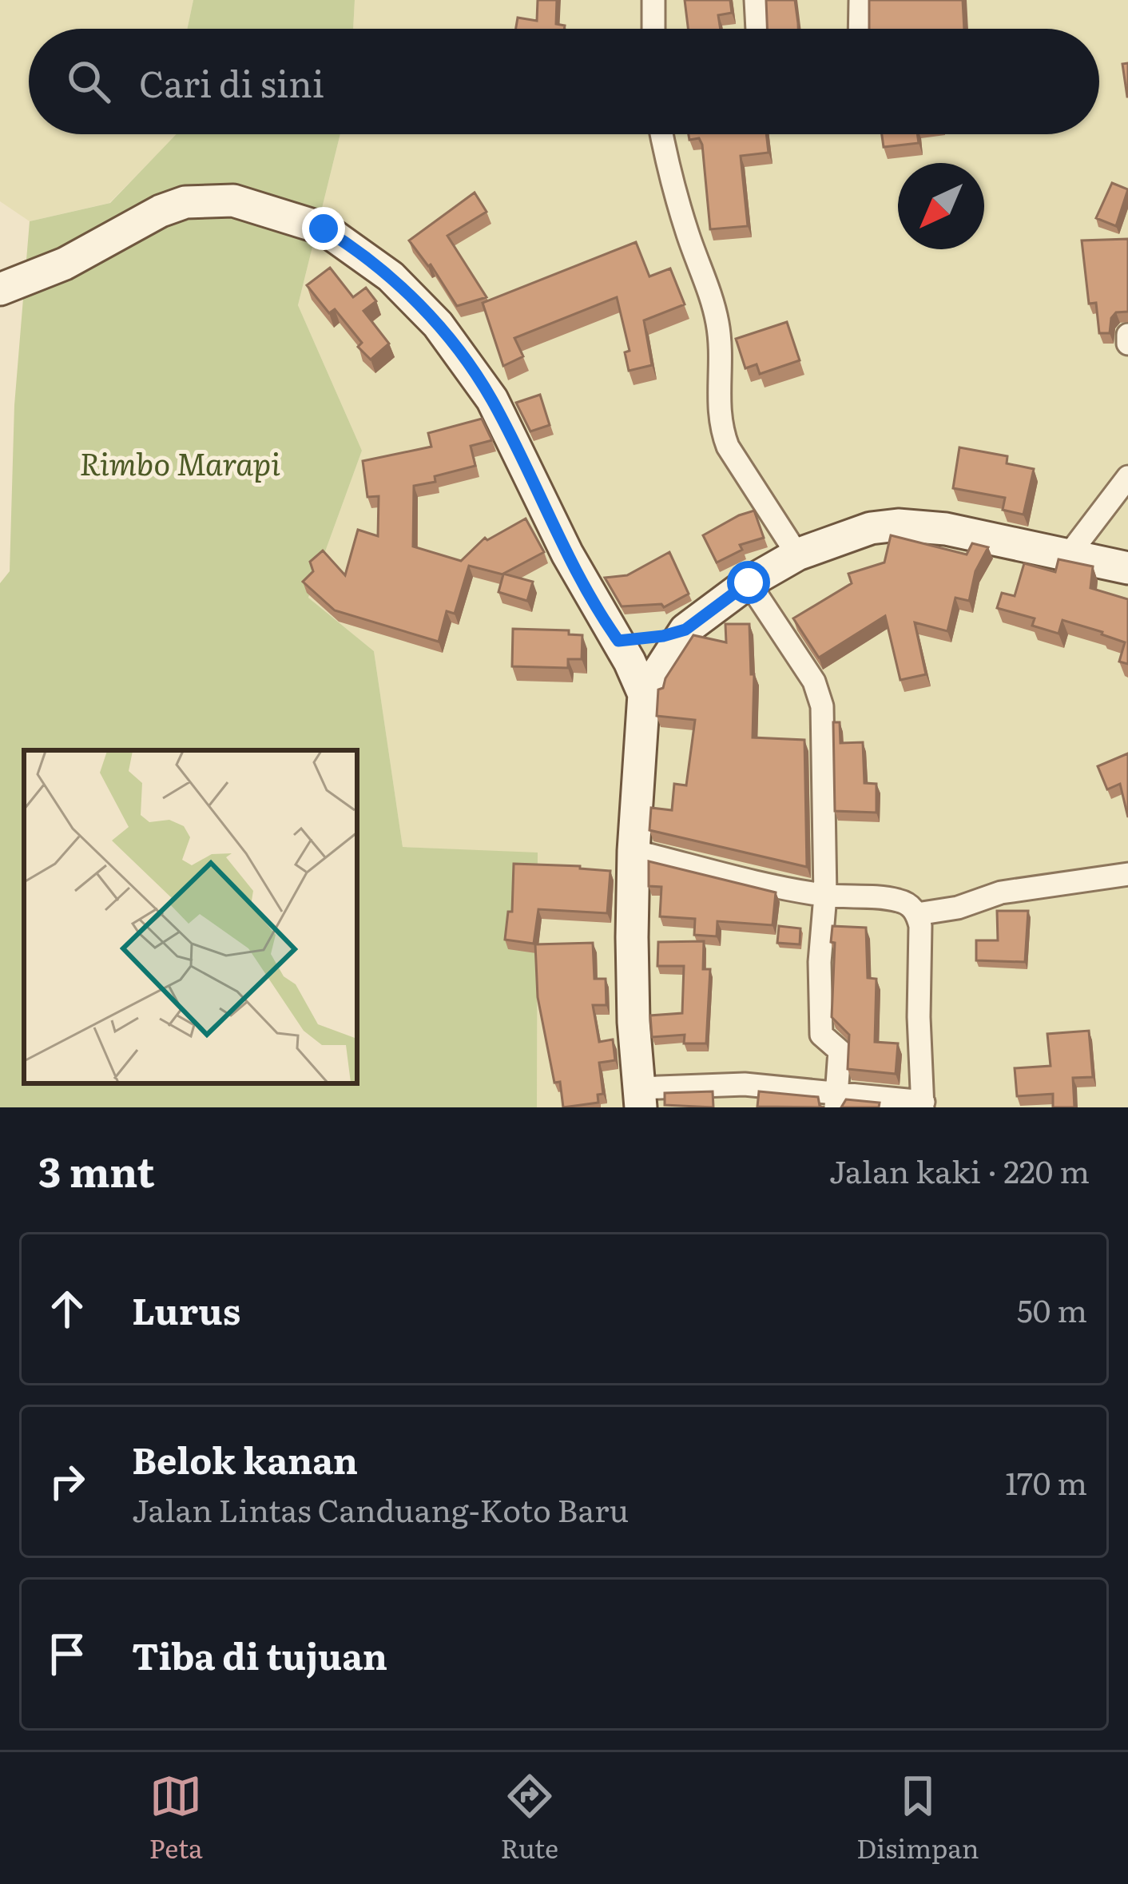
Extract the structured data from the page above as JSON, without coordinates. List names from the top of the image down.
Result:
{
  "parks": ["Rimbo Marapi"],
  "north": "bottom left",
  "page": {
    "search": "Cari di sini",
    "heading": ["3 mnt", "Jalan kaki · 220 m"],
    "list": [
      ["Lurus", "50 m"],
      ["Belok kanan", "Jalan Lintas Canduang-Koto Baru", "170 m"],
      "Tiba di tujuan"
    ],
    "nav": ["Peta", "Rute", "Disimpan"]
  }
}
